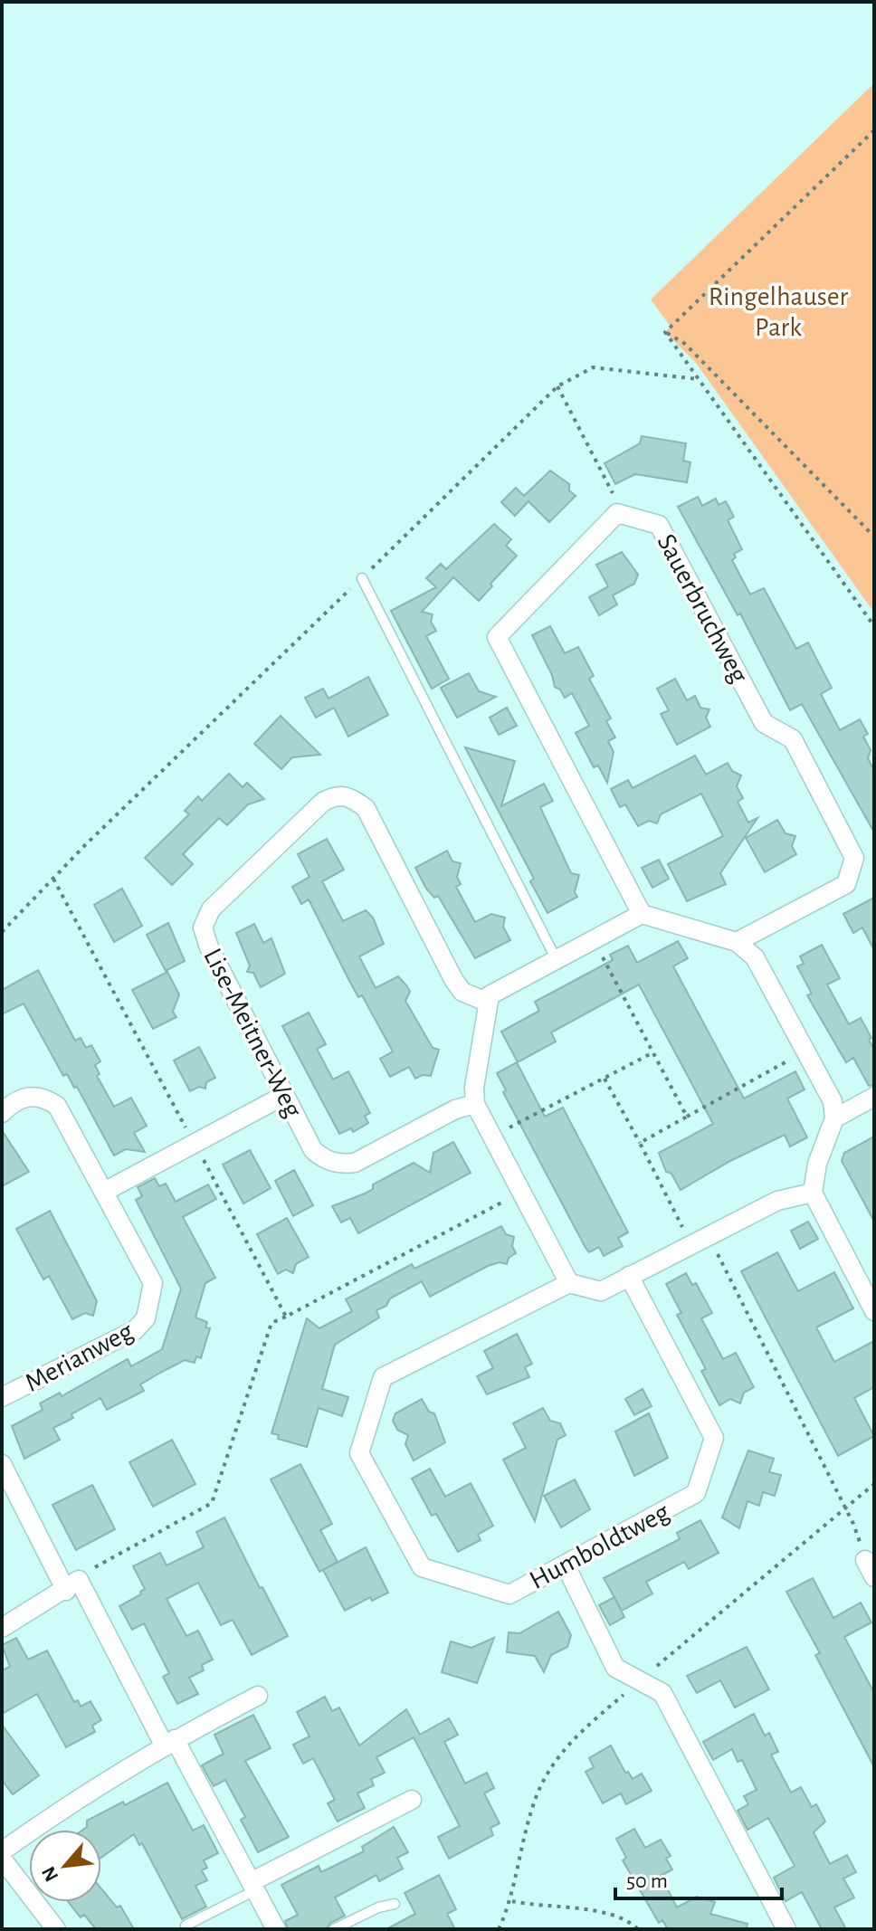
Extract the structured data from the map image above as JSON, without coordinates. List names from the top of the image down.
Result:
{
  "streets": {
    "street": [
      "Sauerbruchweg",
      "Lise-Meitner-Weg",
      "Merianweg",
      "Humboldtweg"
    ]
  },
  "parks": ["Ringelhauser Park"],
  "scale_bar": "50 m",
  "north": "bottom left"
}
